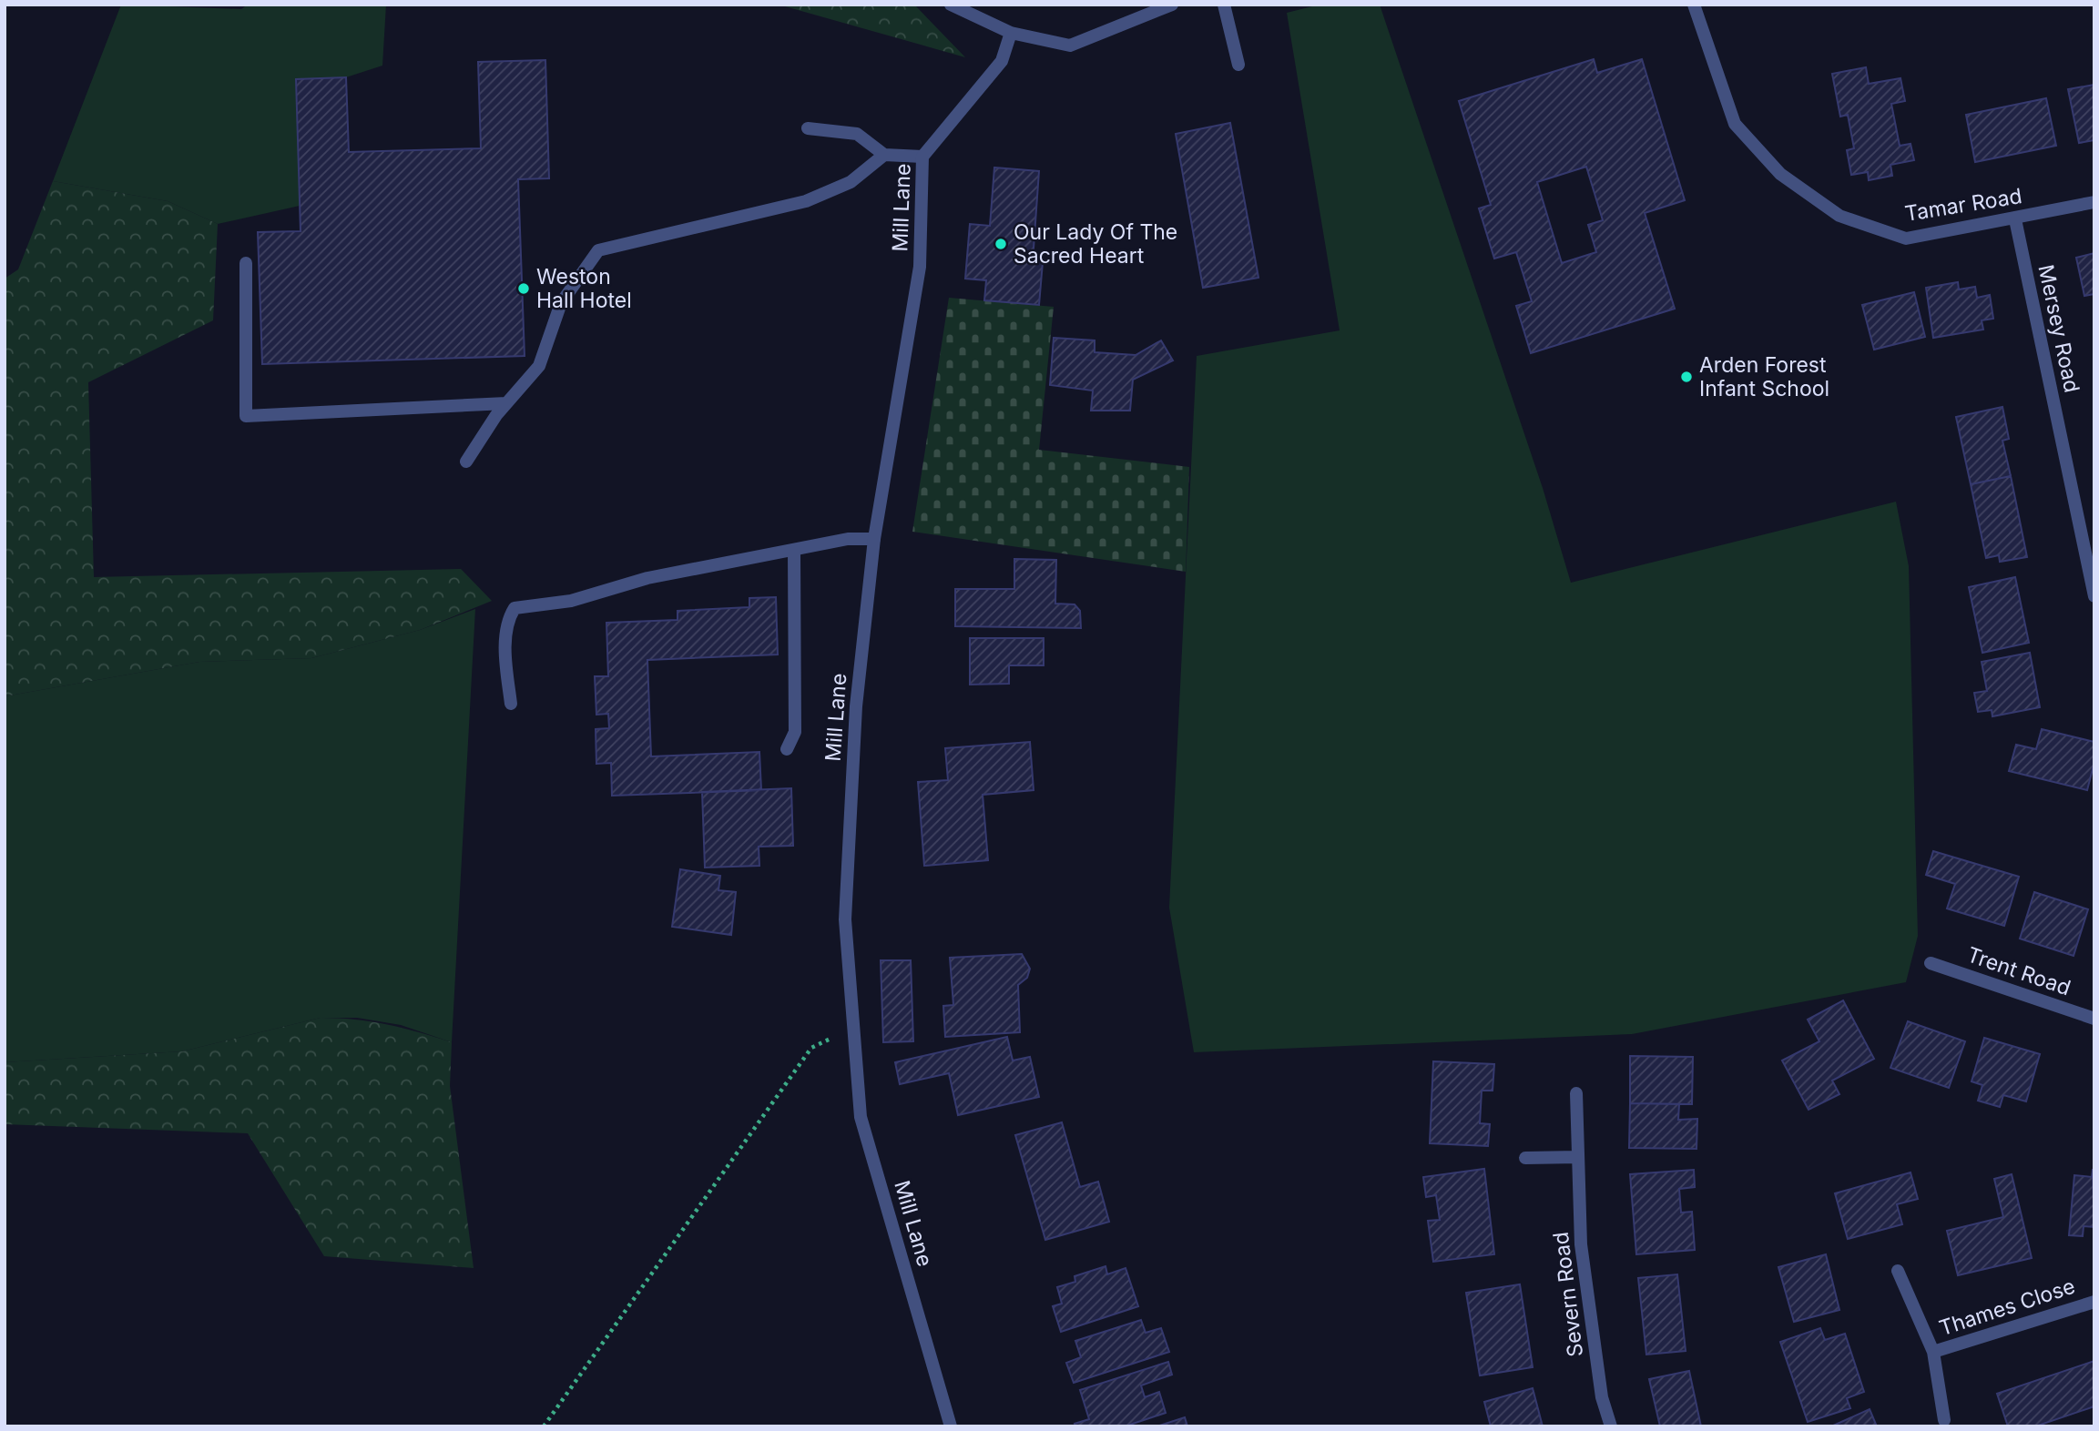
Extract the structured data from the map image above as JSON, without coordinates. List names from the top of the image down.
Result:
{
  "streets": {
    "street": [
      "Tamar Road",
      "Mill Lane",
      "Mersey Road",
      "Trent Road",
      "Severn Road",
      "Thames Close"
    ]
  },
  "crossings": [
    ["Tamar Road", "Mersey Road"]
  ],
  "places": ["Our Lady Of The Sacred Heart", "Weston Hall Hotel", "Arden Forest Infant School"]
}
